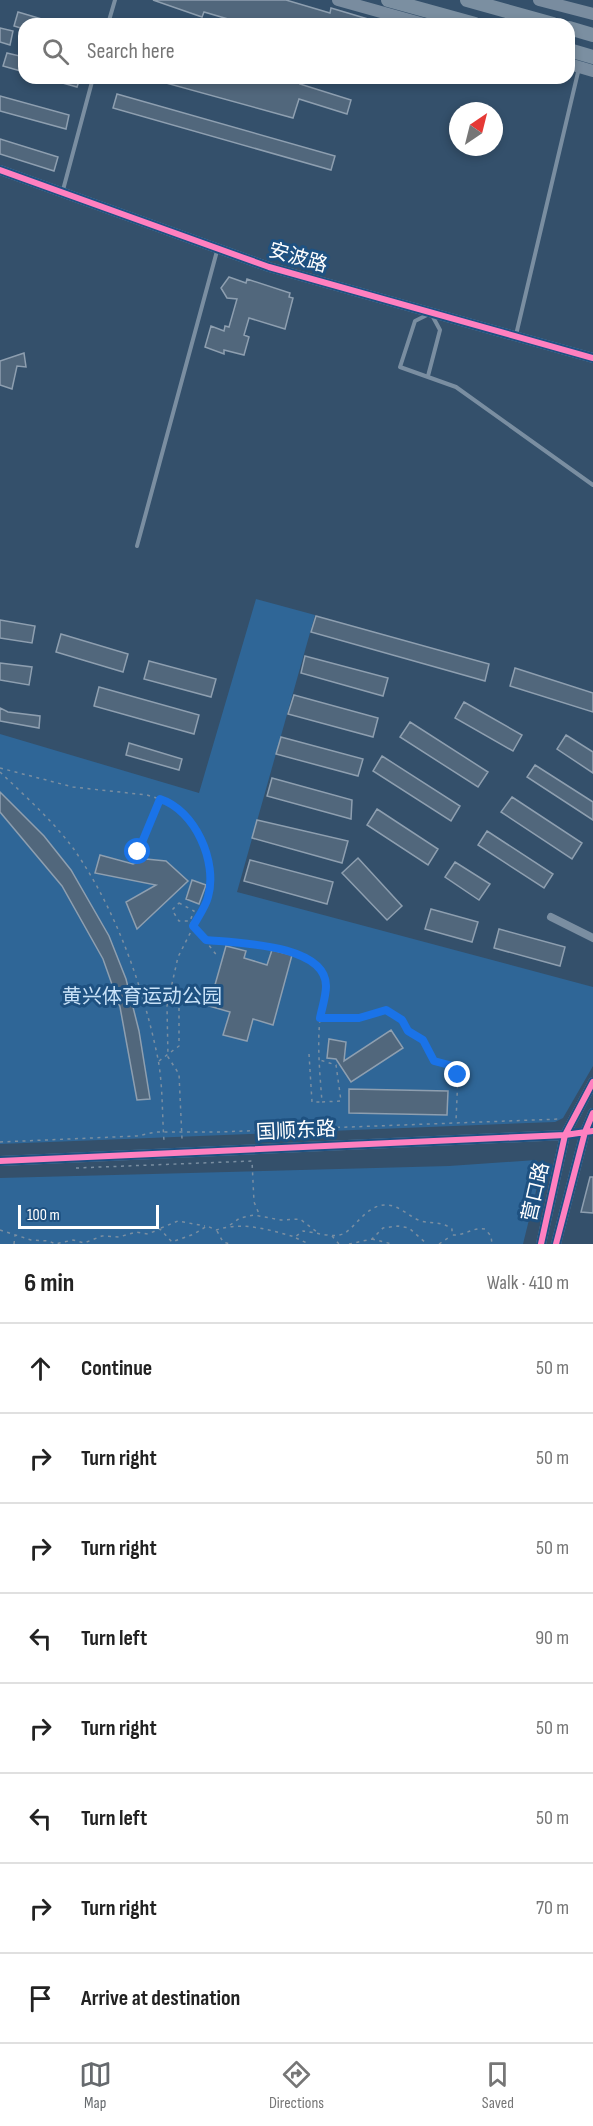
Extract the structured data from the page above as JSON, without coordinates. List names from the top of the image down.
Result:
{
  "streets": {
    "street": ["安波路", "国顺东路", "营口路"]
  },
  "crossings": [
    ["国顺东路", "营口路"]
  ],
  "parks": ["黄兴体育运动公园"],
  "scale_bar": "100 m",
  "north": "top right",
  "page": {
    "search": "Search here",
    "scale": "100 m",
    "heading": ["6 min", "Walk · 410 m"],
    "list": [
      ["Continue", "50 m"],
      ["Turn right", "50 m"],
      ["Turn right", "50 m"],
      ["Turn left", "90 m"],
      ["Turn right", "50 m"],
      ["Turn left", "50 m"],
      ["Turn right", "70 m"],
      "Arrive at destination"
    ],
    "nav": ["Map", "Directions", "Saved"]
  }
}
